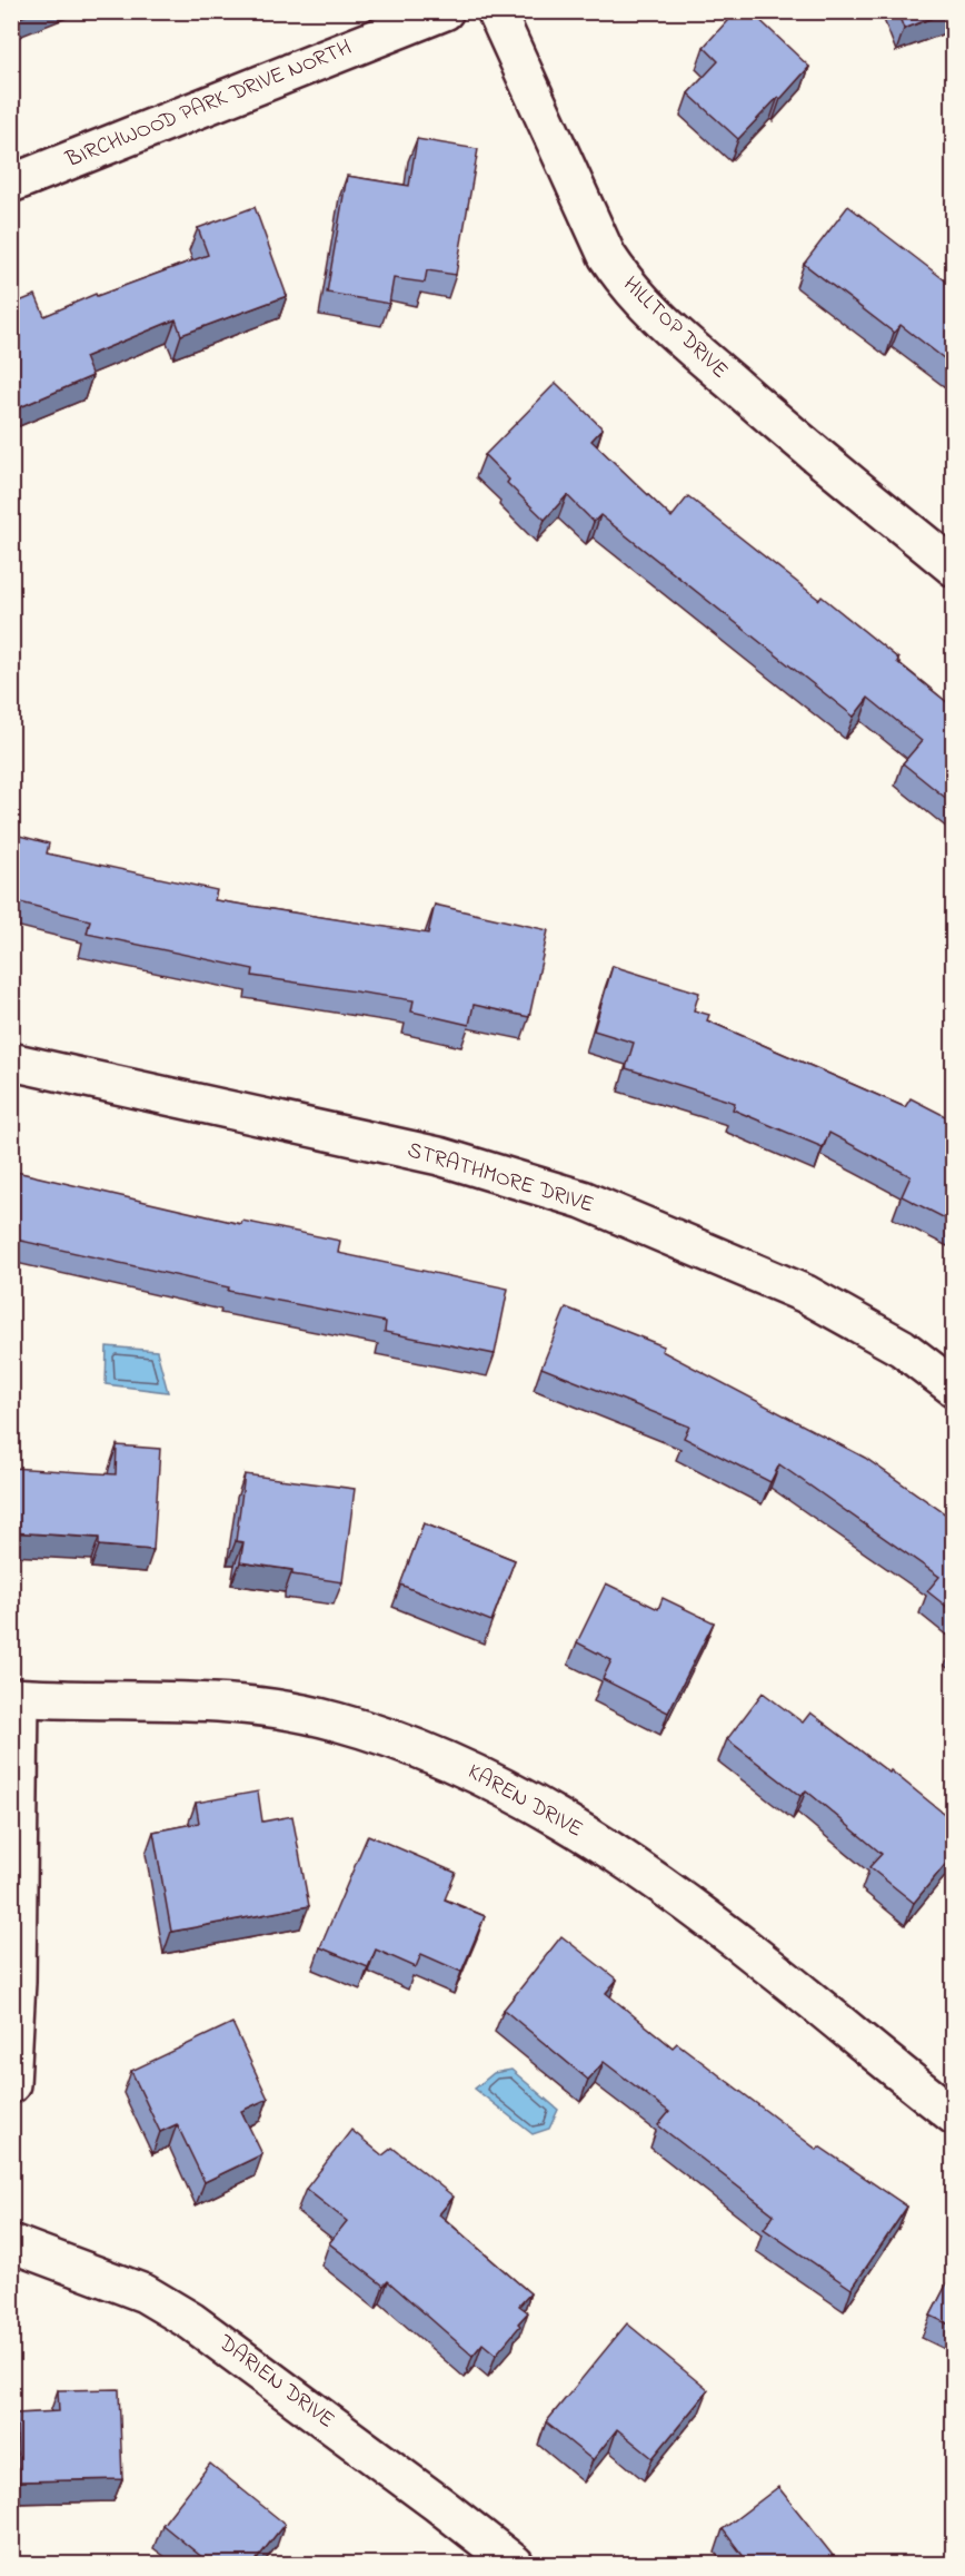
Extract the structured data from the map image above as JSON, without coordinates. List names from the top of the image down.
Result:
{
  "streets": {
    "street": [
      "BIRCHWOOD PARK DRIVE NORTH",
      "HILLTOP DRIVE",
      "STRATHMORE DRIVE",
      "KAREN DRIVE",
      "DARIEN DRIVE"
    ]
  }
}
